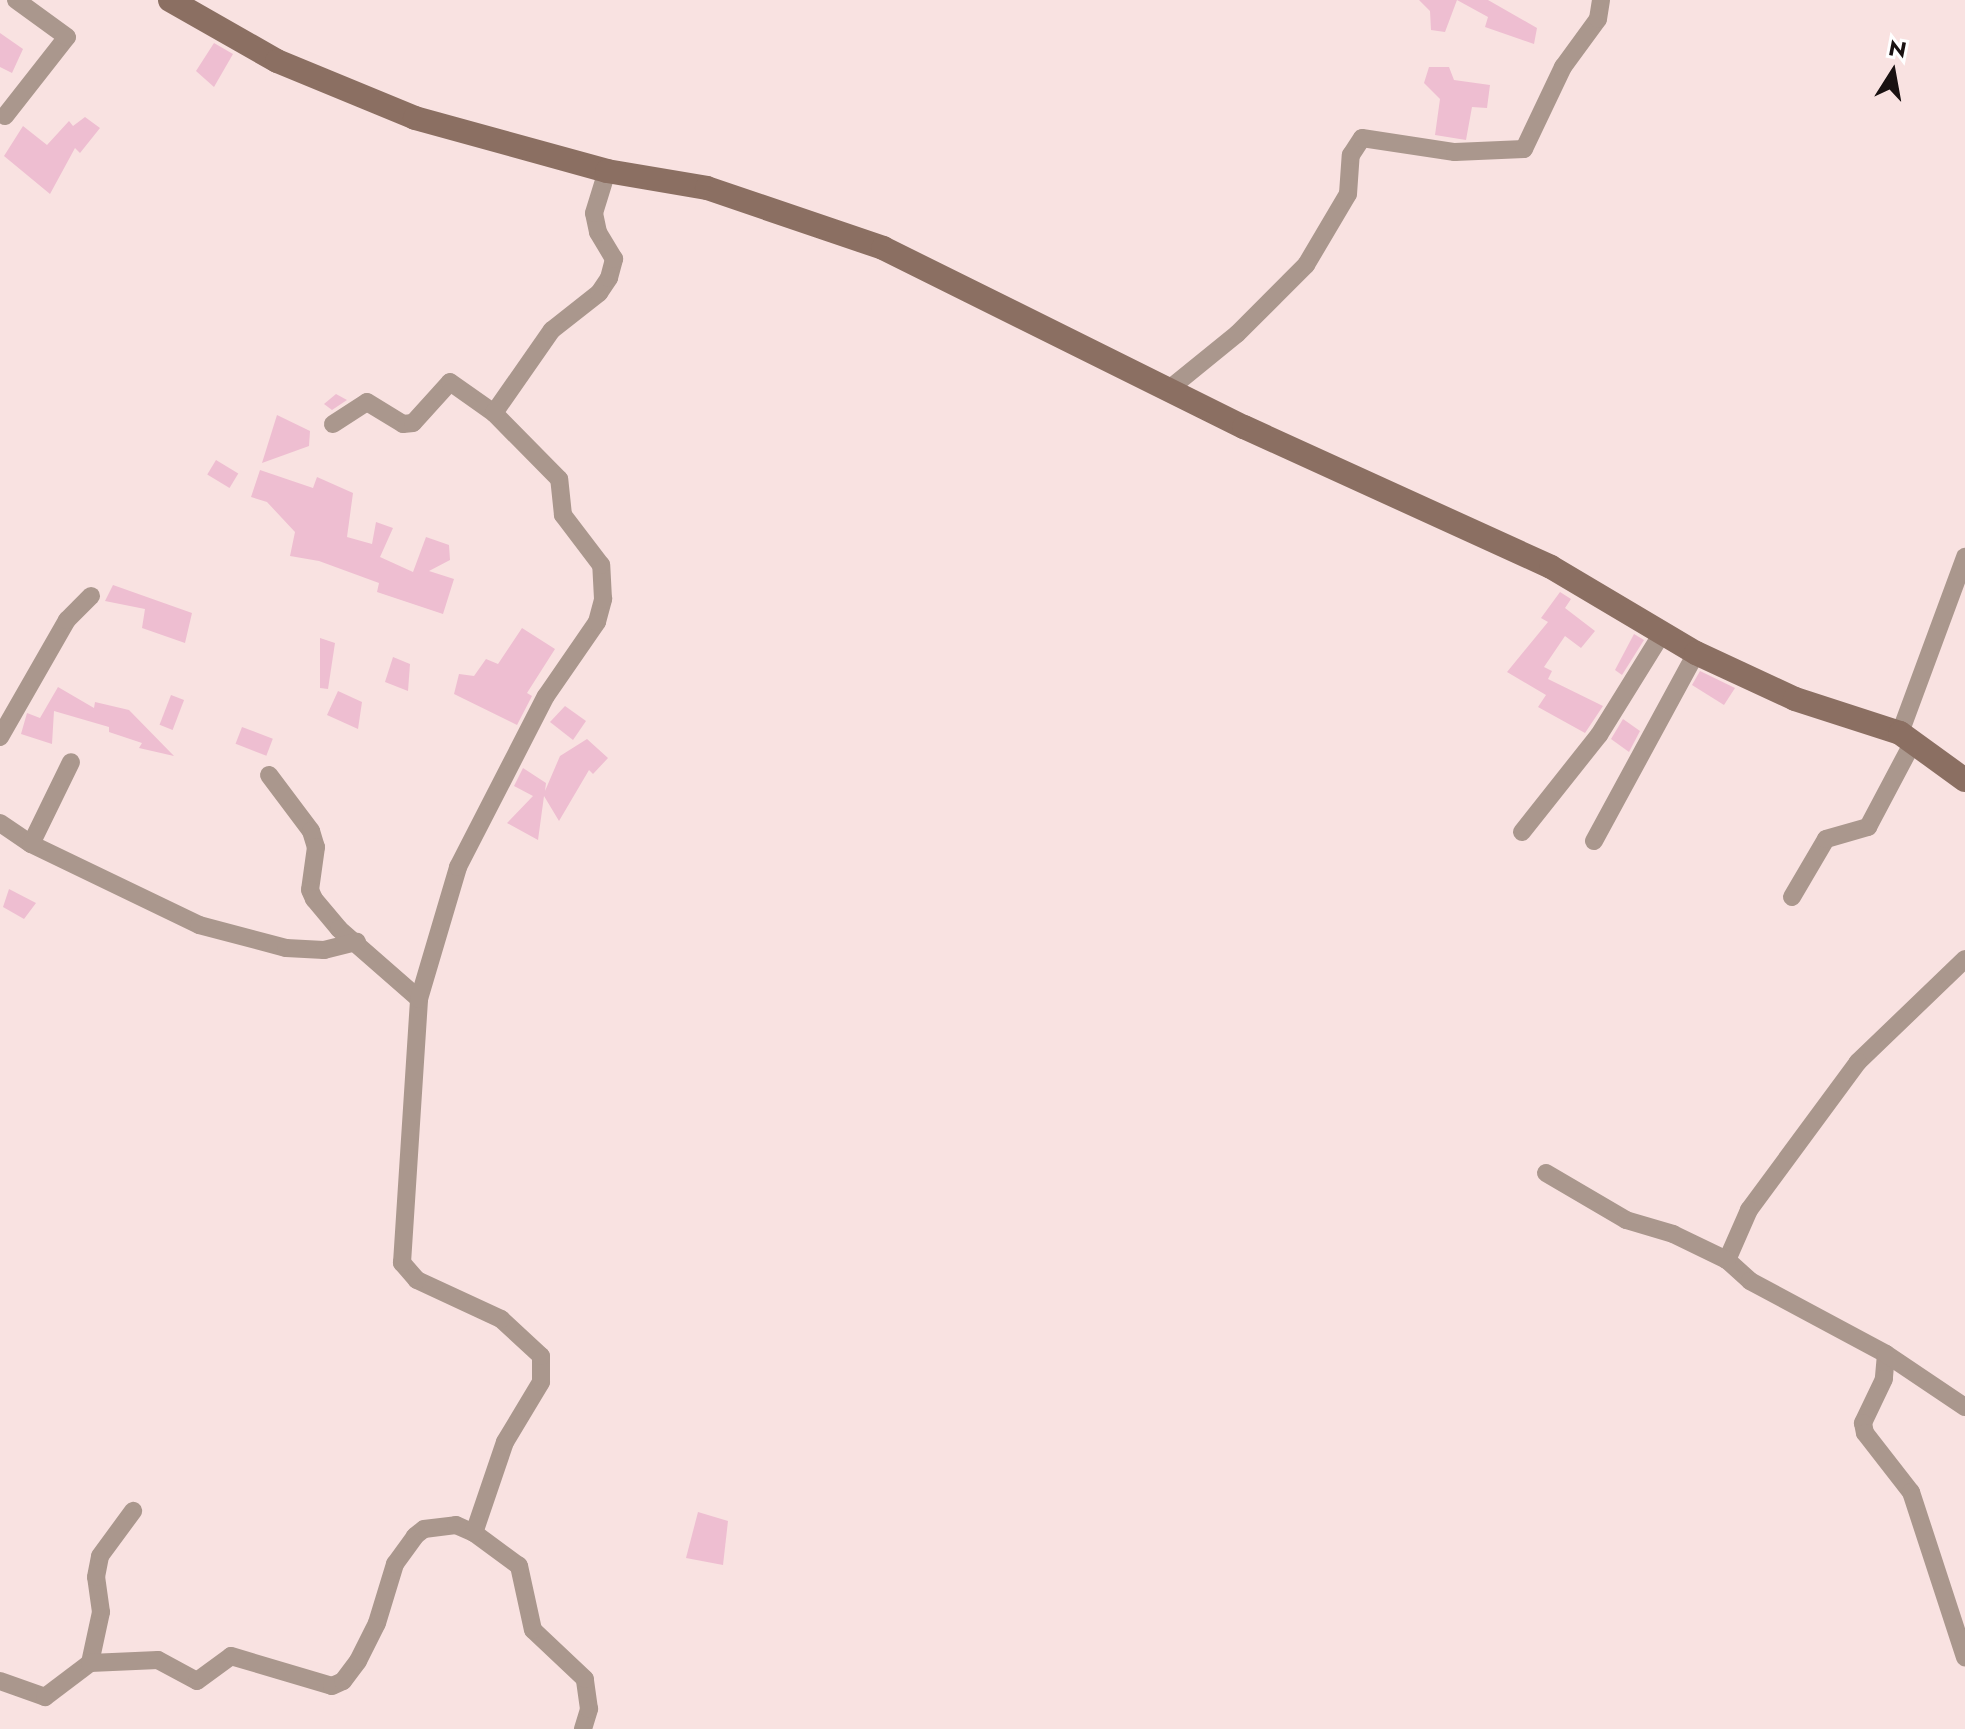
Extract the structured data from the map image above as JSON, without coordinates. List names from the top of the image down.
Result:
{
  "north": "top"
}
